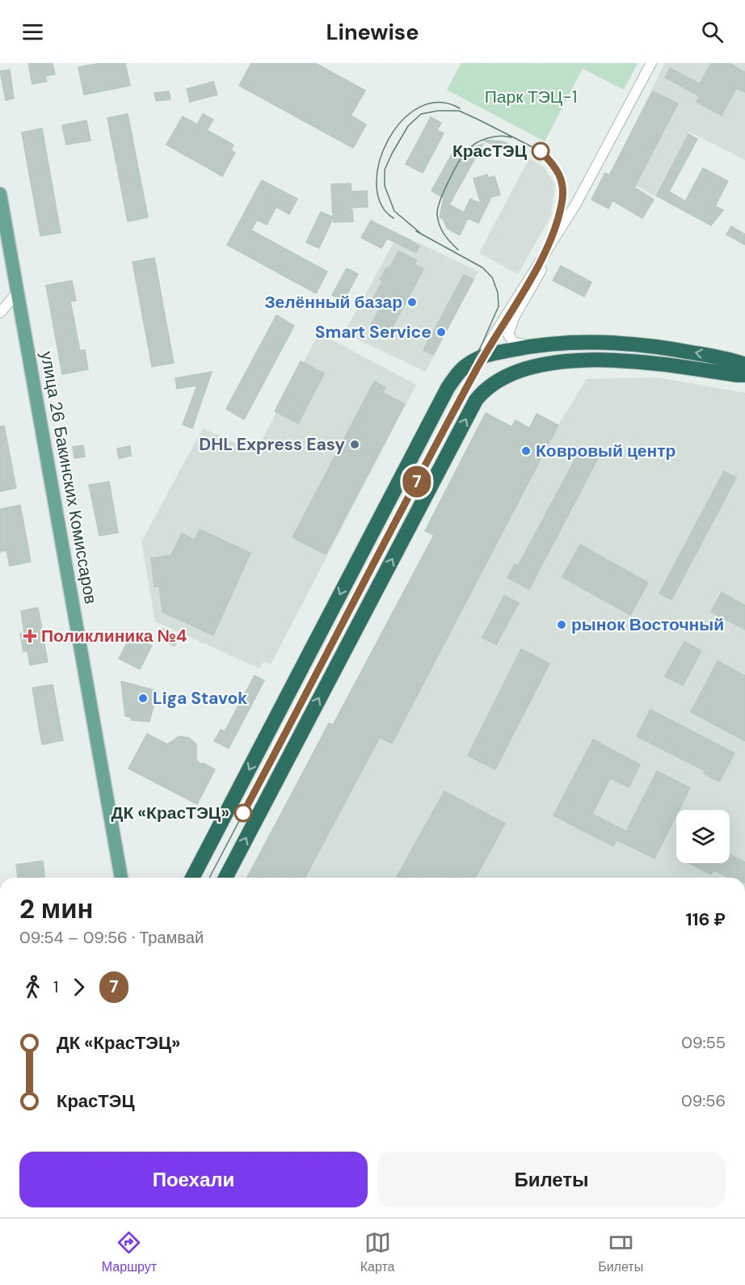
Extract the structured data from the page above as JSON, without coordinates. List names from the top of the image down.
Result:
{
  "streets": {
    "main road": ["улица 26 Бакинских Комиссаров"]
  },
  "parks": ["Парк ТЭЦ-1"],
  "places": {
    "other": [
      "КрасТЭЦ",
      "Зелённый базар",
      "Smart Service",
      "DHL Express Easy",
      "Ковровый центр",
      "рынок Восточный",
      "Liga Stavok",
      "ДК «КрасТЭЦ»"
    ],
    "health": ["Поликлиника №4"]
  },
  "lines": ["tram line 7"],
  "page": {
    "header": "Linewise",
    "on_map": "7",
    "heading": ["2 мин", "09:54 – 09:56 · Трамвай", "116 ₽"],
    "legs": ["1", "7"],
    "list": [
      {
        "name": "ДК «КрасТЭЦ»",
        "value": "09:55"
      },
      {
        "name": "КрасТЭЦ",
        "value": "09:56"
      }
    ],
    "buttons": ["Поехали", "Билеты"],
    "tabs": ["Маршрут", "Карта", "Билеты"]
  }
}
